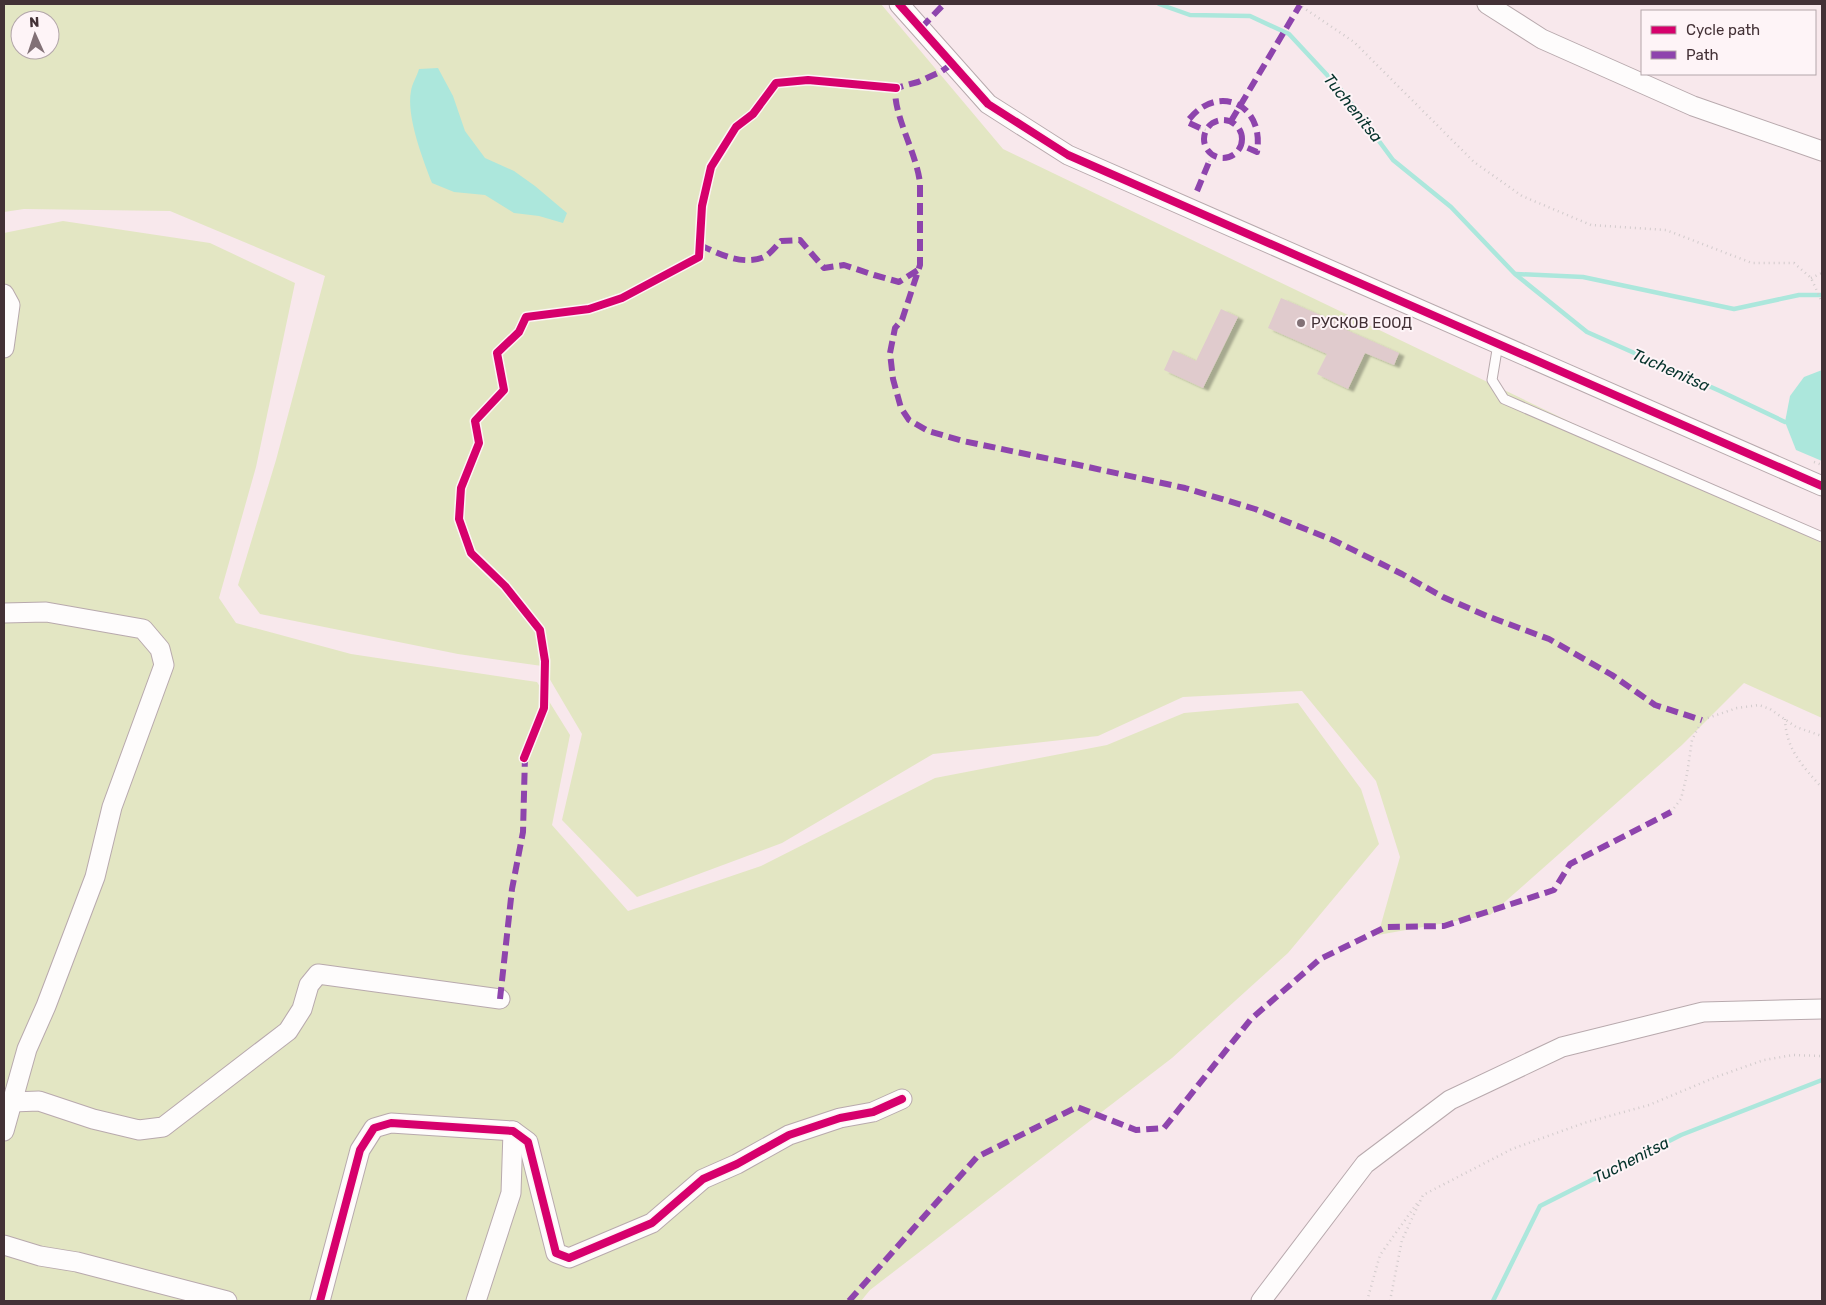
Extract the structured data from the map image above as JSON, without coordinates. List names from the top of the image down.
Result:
{
  "water": ["Tuchenitsa"],
  "places": ["РУСКОВ ЕООД"],
  "legend": ["Cycle path", "Path"],
  "north": "top"
}
